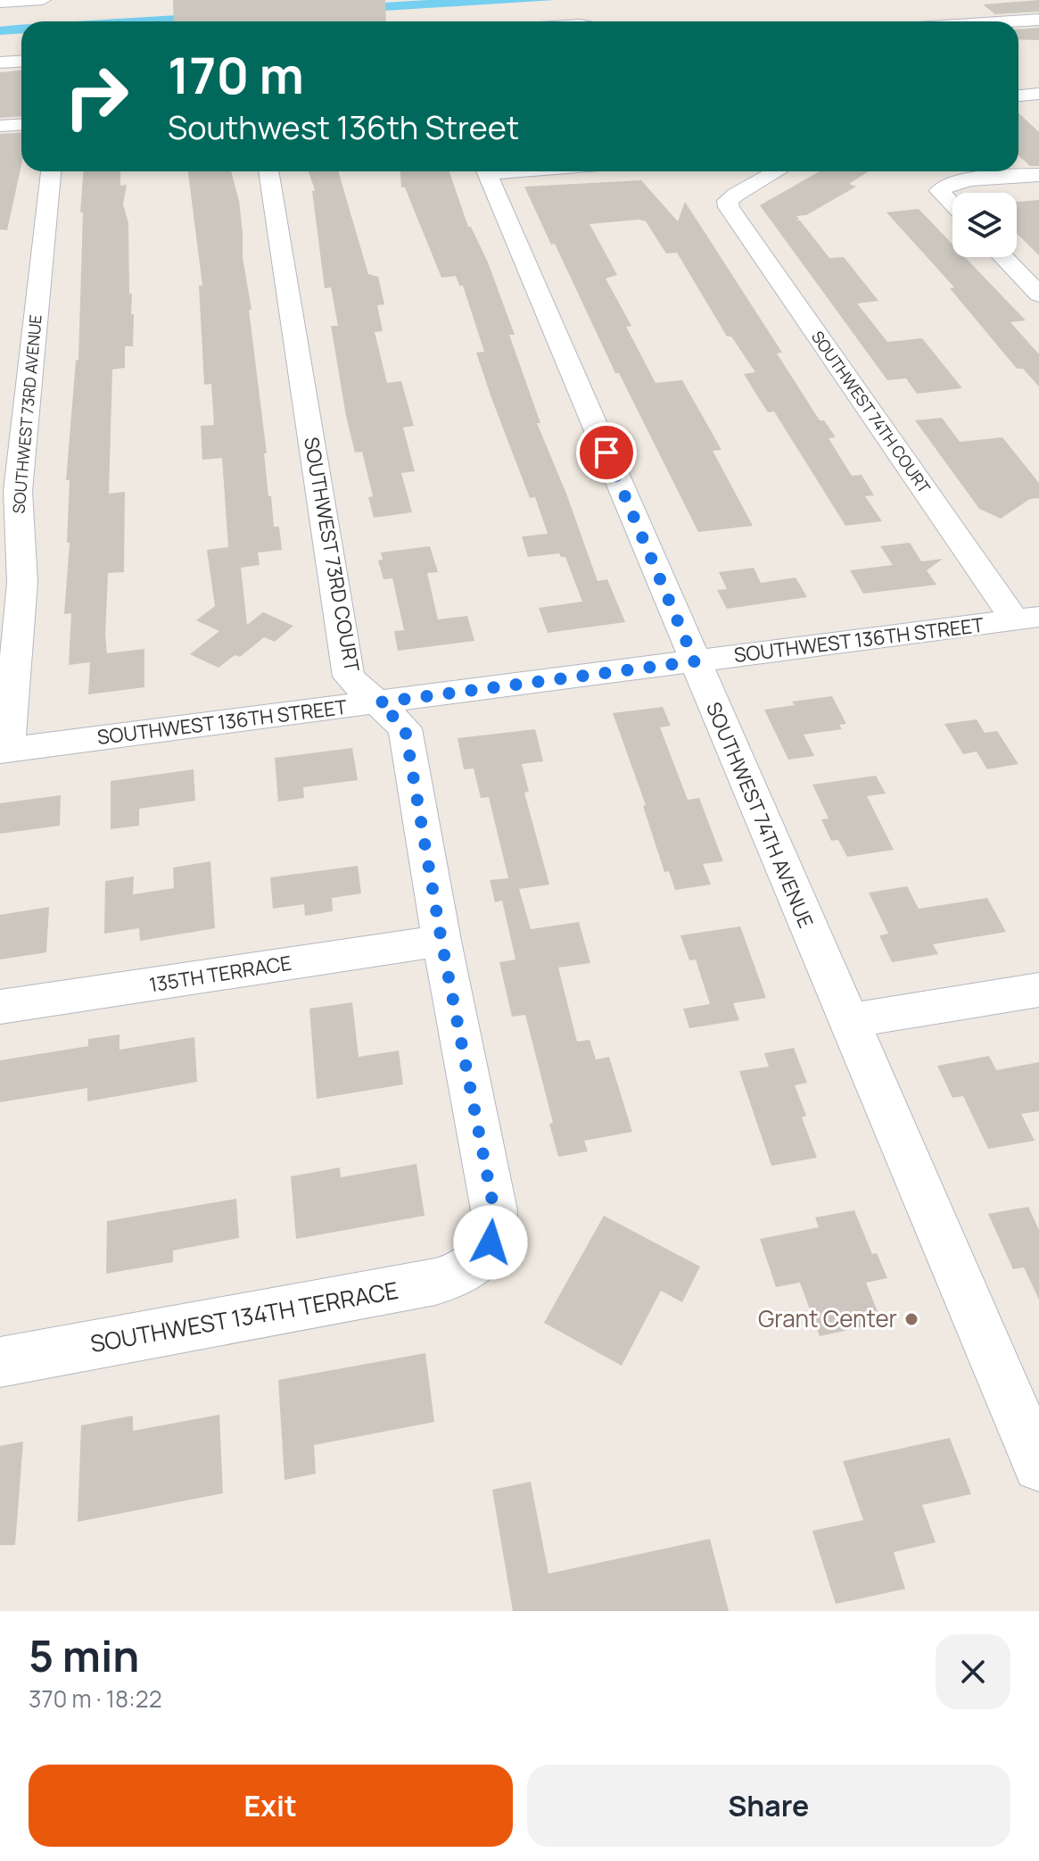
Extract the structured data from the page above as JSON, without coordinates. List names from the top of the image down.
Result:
{
  "streets": {
    "street": [
      "SOUTHWEST 74TH COURT",
      "SOUTHWEST 73RD AVENUE",
      "SOUTHWEST 73RD COURT",
      "SOUTHWEST 136TH STREET",
      "SOUTHWEST 74TH AVENUE",
      "135TH TERRACE",
      "SOUTHWEST 134TH TERRACE"
    ]
  },
  "crossings": [
    ["SOUTHWEST 74TH COURT", "SOUTHWEST 136TH STREET"],
    ["SOUTHWEST 73RD AVENUE", "SOUTHWEST 136TH STREET"],
    ["SOUTHWEST 73RD COURT", "SOUTHWEST 136TH STREET"],
    ["SOUTHWEST 73RD COURT", "135TH TERRACE"],
    ["SOUTHWEST 73RD COURT", "SOUTHWEST 134TH TERRACE"],
    ["SOUTHWEST 136TH STREET", "SOUTHWEST 74TH AVENUE"]
  ],
  "places": ["Grant Center"],
  "page": {
    "turn": ["170 m", "Southwest 136th Street"],
    "heading": ["5 min", "370 m · 18:22"],
    "buttons": ["Exit", "Share"]
  }
}
